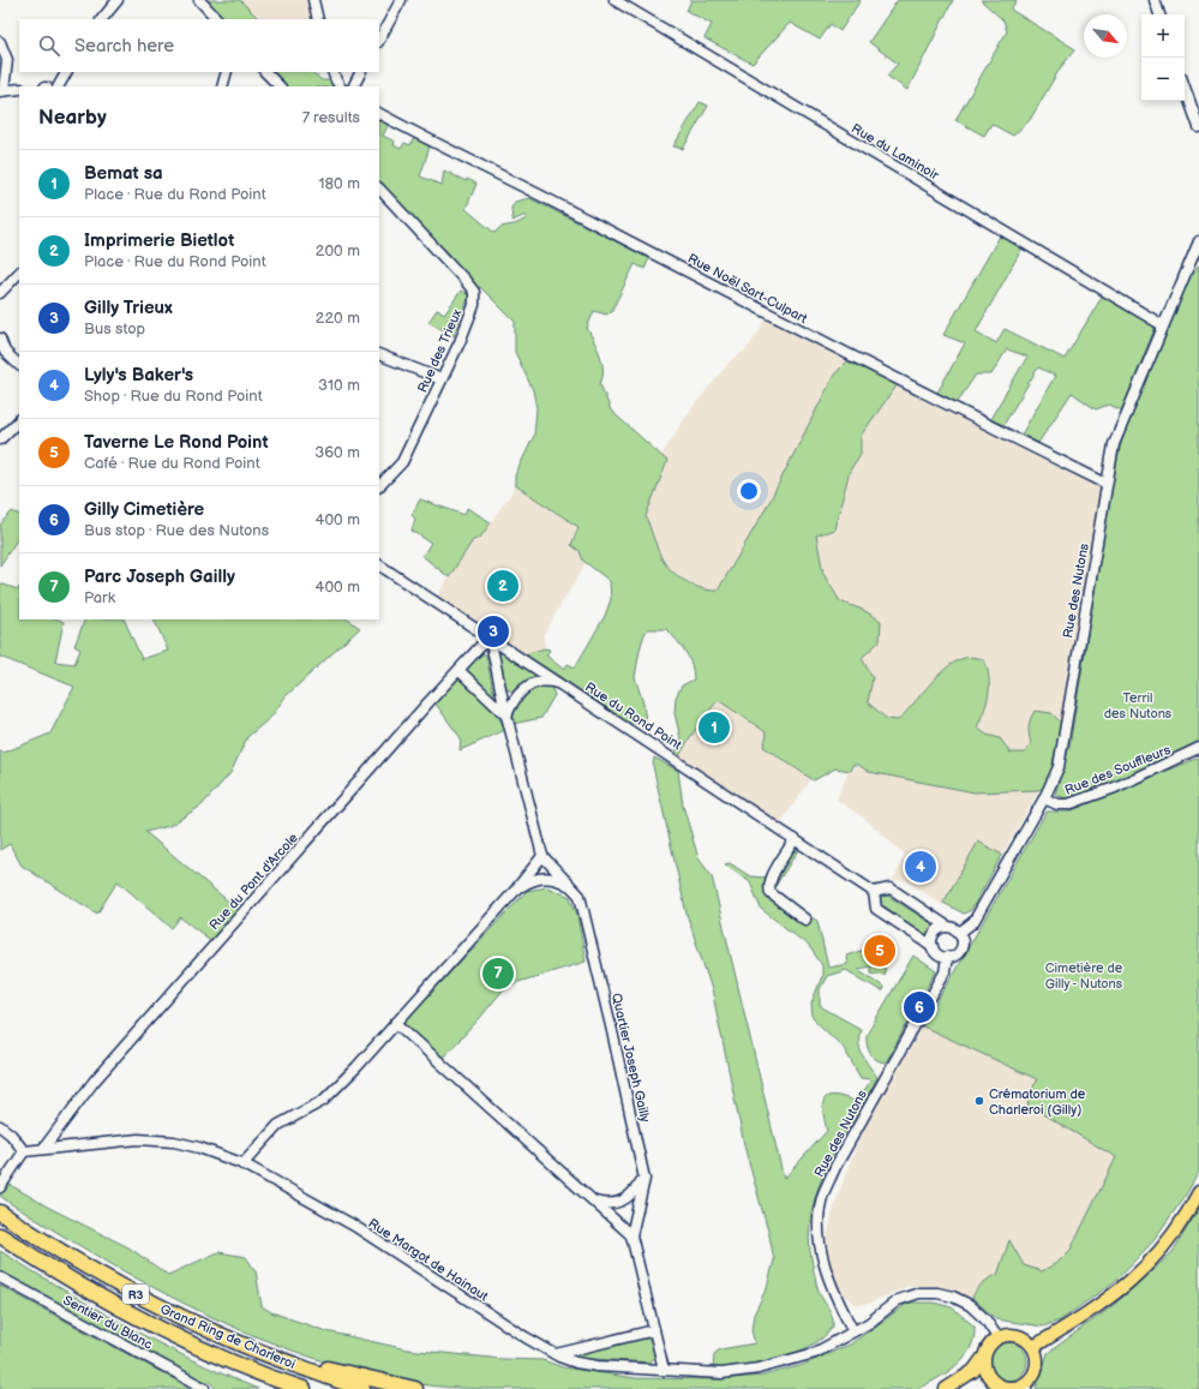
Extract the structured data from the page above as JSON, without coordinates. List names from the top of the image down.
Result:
{
  "streets": {
    "highway": ["R3", "Grand Ring de Charleroi"],
    "street": [
      "Rue du Laminoir",
      "Rue Noël Sart-Culpart",
      "Rue des Trieux",
      "Rue des Nutons",
      "Rue du Rond Point",
      "Rue des Souffleurs",
      "Rue du Pont d'Arcole",
      "Quartier Joseph Gailly",
      "Rue Margot de Hainaut",
      "Sentier du Blanc"
    ]
  },
  "crossings": [
    ["Rue du Laminoir", "Rue des Nutons"],
    ["Rue Noël Sart-Culpart", "Rue des Nutons"],
    ["Rue des Nutons", "Rue du Rond Point"],
    ["Rue des Nutons", "Rue des Souffleurs"],
    ["Rue des Nutons", "Rue Margot de Hainaut"],
    ["Rue du Rond Point", "Rue du Pont d'Arcole"],
    ["Rue du Rond Point", "Quartier Joseph Gailly"],
    ["Rue du Pont d'Arcole", "Quartier Joseph Gailly"],
    ["Rue du Pont d'Arcole", "Rue Margot de Hainaut"],
    ["Quartier Joseph Gailly", "Rue Margot de Hainaut"]
  ],
  "parks": ["Terril des Nutons", "Cimetière de Gilly - Nutons"],
  "places": ["Crématorium de Charleroi (Gilly)"],
  "north": "bottom right",
  "page": {
    "map_buttons": ["+", "−"],
    "search": "Search here",
    "heading": ["Nearby", "7 results"],
    "list": [
      {
        "mark": "1",
        "name": "Bemat sa",
        "note": "Place · Rue du Rond Point",
        "value": "180 m"
      },
      {
        "mark": "2",
        "name": "Imprimerie Bietlot",
        "note": "Place · Rue du Rond Point",
        "value": "200 m"
      },
      {
        "mark": "3",
        "name": "Gilly Trieux",
        "note": "Bus stop",
        "value": "220 m"
      },
      {
        "mark": "4",
        "name": "Lyly's Baker's",
        "note": "Shop · Rue du Rond Point",
        "value": "310 m"
      },
      {
        "mark": "5",
        "name": "Taverne Le Rond Point",
        "note": "Café · Rue du Rond Point",
        "value": "360 m"
      },
      {
        "mark": "6",
        "name": "Gilly Cimetière",
        "note": "Bus stop · Rue des Nutons",
        "value": "400 m"
      },
      {
        "mark": "7",
        "name": "Parc Joseph Gailly",
        "note": "Park",
        "value": "400 m"
      }
    ],
    "pins": [
      "2",
      "3",
      "1",
      "4",
      "5",
      "7",
      "6"
    ]
  }
}
